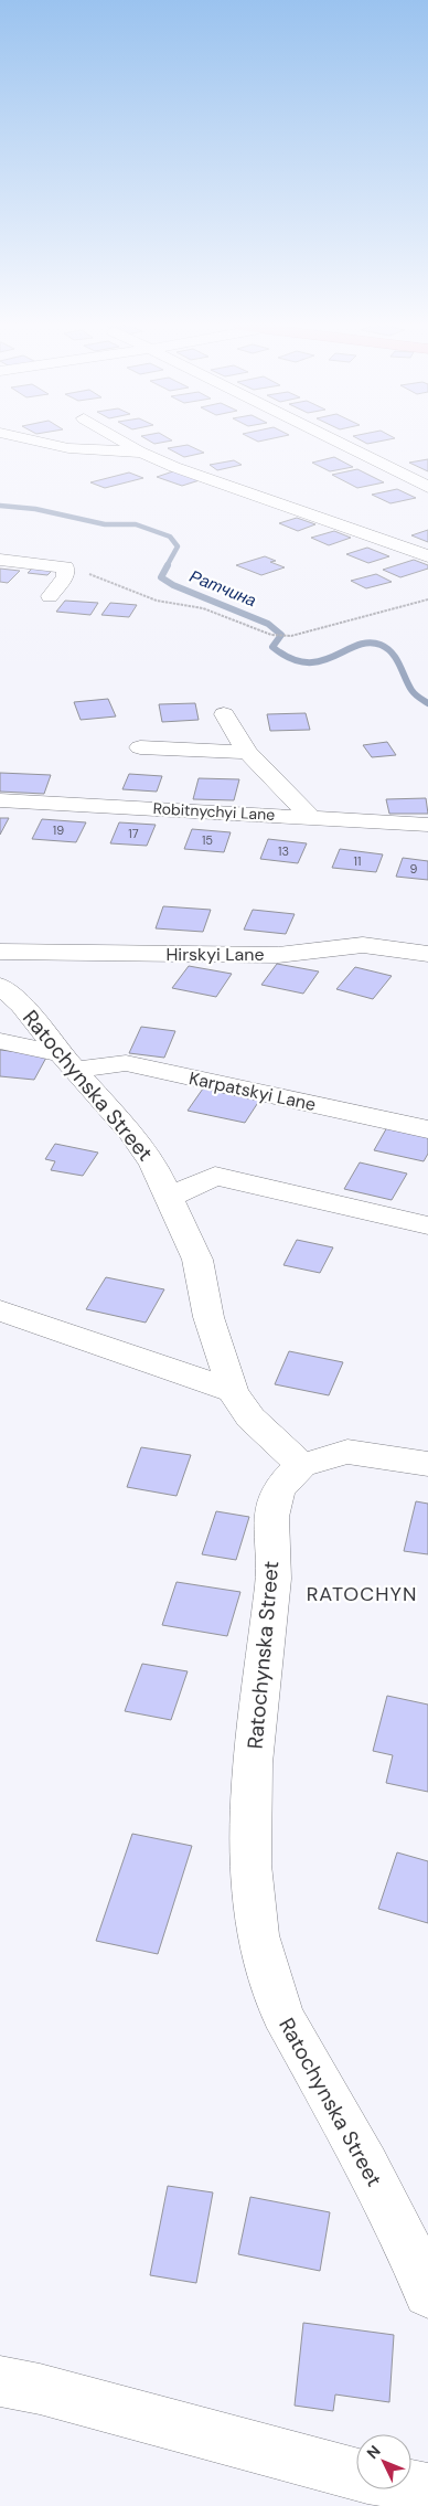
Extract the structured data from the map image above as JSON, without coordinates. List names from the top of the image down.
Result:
{
  "streets": {
    "street": [
      "Robitnychyi Lane",
      "Hirskyi Lane",
      "Ratochynska Street",
      "Karpatskyi Lane"
    ]
  },
  "crossings": [
    ["Ratochynska Street", "Karpatskyi Lane"]
  ],
  "districts": ["RATOCHYN"],
  "water": ["Ратчина"],
  "house_numbers": [
    "19",
    "17",
    "15",
    "13",
    "11",
    "9"
  ],
  "north": "top left"
}
